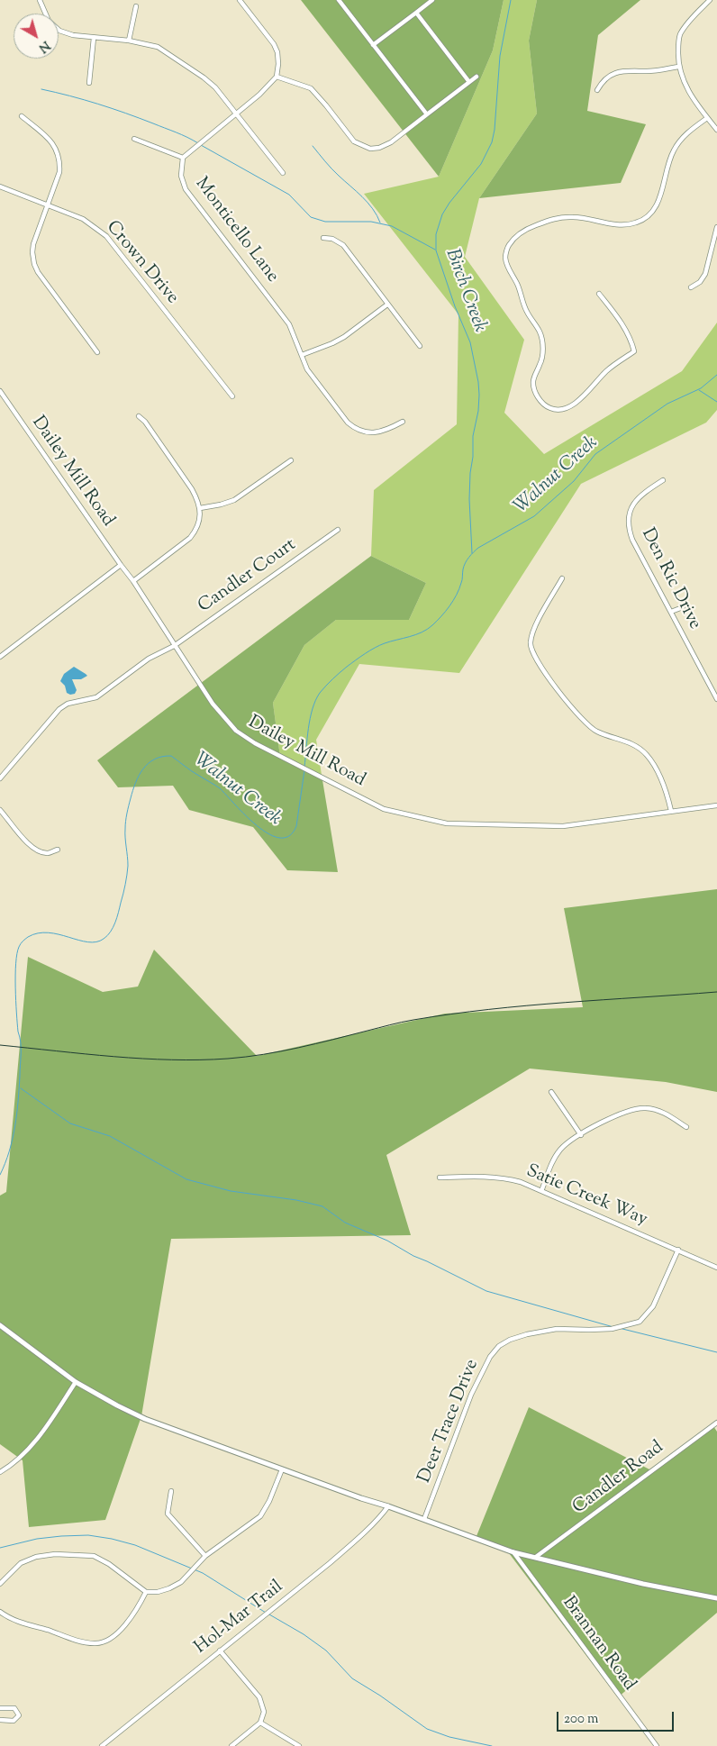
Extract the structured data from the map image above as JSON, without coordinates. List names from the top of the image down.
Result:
{
  "streets": {
    "street": [
      "Monticello Lane",
      "Crown Drive",
      "Dailey Mill Road",
      "Candler Court",
      "Den Ric Drive",
      "Satie Creek Way",
      "Deer Trace Drive",
      "Candler Road",
      "Hol-Mar Trail",
      "Brannan Road"
    ]
  },
  "crossings": [
    ["Dailey Mill Road", "Candler Court"],
    ["Satie Creek Way", "Deer Trace Drive"]
  ],
  "water": ["Birch Creek", "Walnut Creek"],
  "scale_bar": "200 m",
  "north": "bottom right"
}
